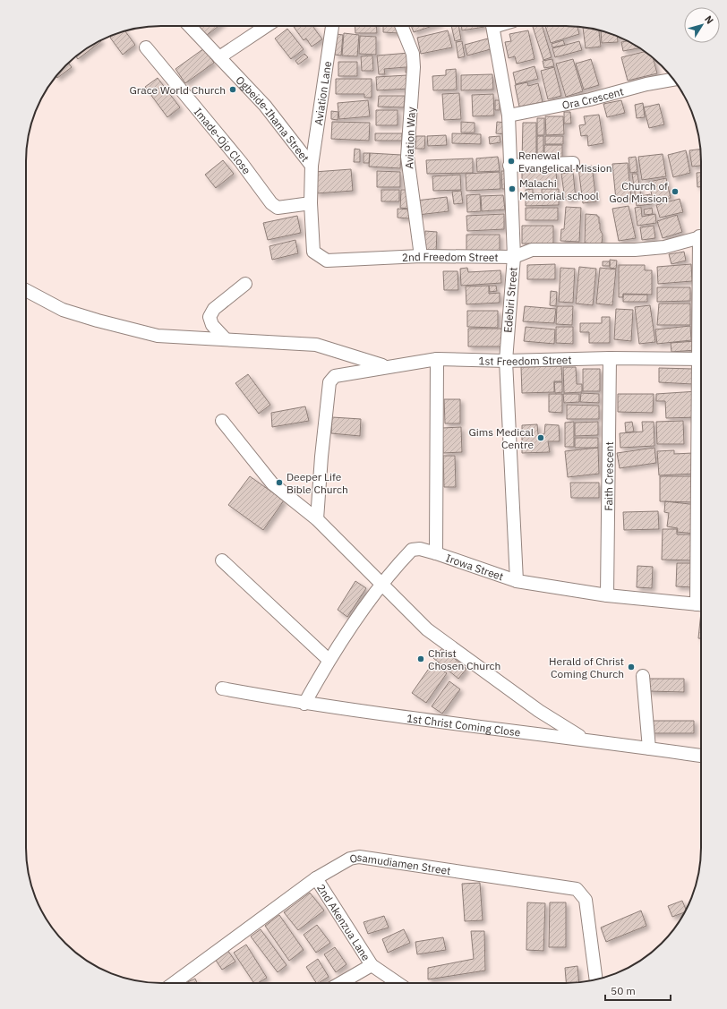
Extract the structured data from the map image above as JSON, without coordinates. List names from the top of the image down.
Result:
{
  "streets": {
    "street": [
      "Aviation Lane",
      "Ora Crescent",
      "Ogbeide-Ihama Street",
      "Aviation Way",
      "Imade-Ojo Close",
      "2nd Freedom Street",
      "Edebiri Street",
      "1st Freedom Street",
      "Faith Crescent",
      "Irowa Street",
      "1st Christ Coming Close",
      "Osamudiamen Street",
      "2nd Akenzua Lane"
    ]
  },
  "crossings": [
    ["Aviation Lane", "Ogbeide-Ihama Street"],
    ["Ora Crescent", "Edebiri Street"],
    ["Ogbeide-Ihama Street", "Imade-Ojo Close"],
    ["Ogbeide-Ihama Street", "2nd Freedom Street"],
    ["Aviation Way", "2nd Freedom Street"],
    ["2nd Freedom Street", "Edebiri Street"],
    ["Edebiri Street", "1st Freedom Street"],
    ["Edebiri Street", "Irowa Street"],
    ["1st Freedom Street", "Faith Crescent"],
    ["1st Freedom Street", "Irowa Street"],
    ["Faith Crescent", "Irowa Street"],
    ["Osamudiamen Street", "2nd Akenzua Lane"]
  ],
  "places": [
    "Grace World Church",
    "Renewal Evangelical Mission",
    "Malachi Memorial school",
    "Church of God Mission",
    "Gims Medical Centre",
    "Deeper Life Bible Church",
    "Christ Chosen Church",
    "Herald of Christ Coming Church"
  ],
  "scale_bar": "50 m",
  "north": "top right"
}
